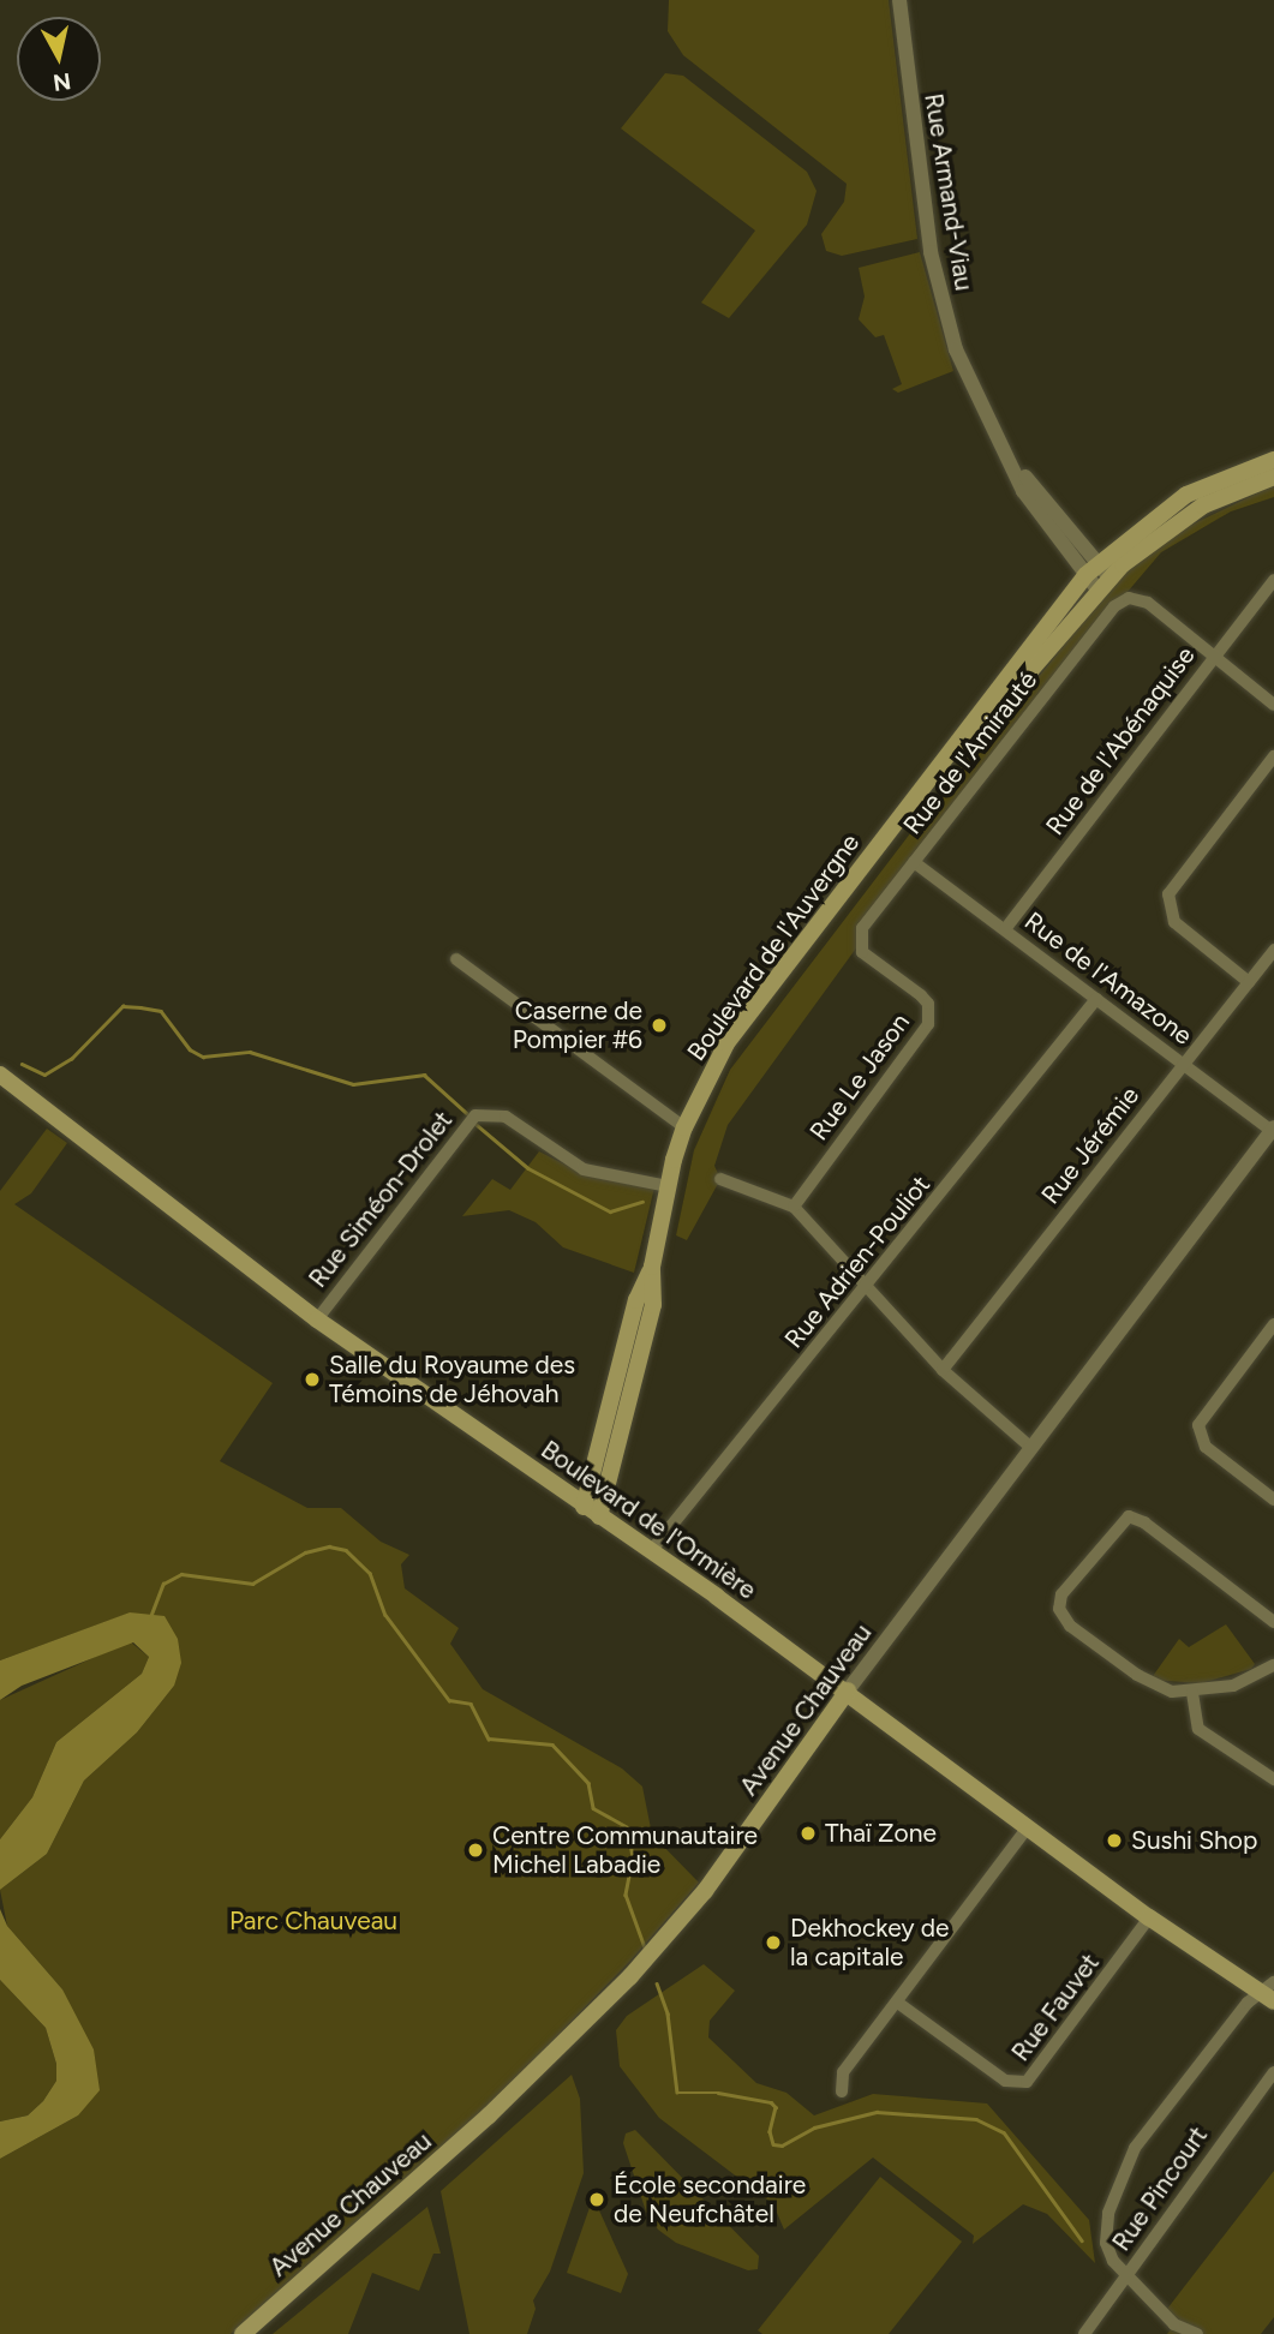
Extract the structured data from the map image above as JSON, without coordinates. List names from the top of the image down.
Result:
{
  "streets": {
    "main road": ["Boulevard de l'Auvergne", "Boulevard de l'Ormière", "Avenue Chauveau"],
    "street": [
      "Rue Armand-Viau",
      "Rue de l'Abénaquise",
      "Rue de l'Amirauté",
      "Rue de l'Amazone",
      "Rue Le Jason",
      "Rue Jérémie",
      "Rue Siméon-Drolet",
      "Rue Adrien-Pouliot",
      "Rue Fauvet",
      "Rue Pincourt"
    ]
  },
  "crossings": [
    ["Rue Armand-Viau", "Boulevard de l'Auvergne"],
    ["Rue de l'Abénaquise", "Rue de l'Amirauté"],
    ["Rue de l'Abénaquise", "Rue de l'Amazone"],
    ["Rue de l'Amirauté", "Rue de l'Amazone"],
    ["Rue de l'Amirauté", "Rue Le Jason"],
    ["Boulevard de l'Auvergne", "Rue Siméon-Drolet"],
    ["Boulevard de l'Auvergne", "Boulevard de l'Ormière"],
    ["Rue de l'Amazone", "Rue Jérémie"],
    ["Rue de l'Amazone", "Rue Adrien-Pouliot"],
    ["Rue de l'Amazone", "Avenue Chauveau"],
    ["Rue Siméon-Drolet", "Boulevard de l'Ormière"],
    ["Rue Adrien-Pouliot", "Boulevard de l'Ormière"],
    ["Boulevard de l'Ormière", "Avenue Chauveau"],
    ["Boulevard de l'Ormière", "Rue Fauvet"]
  ],
  "parks": ["Parc Chauveau"],
  "places": [
    "Caserne de Pompier #6",
    "Salle du Royaume des Témoins de Jéhovah",
    "Thaï Zone",
    "Sushi Shop",
    "Centre Communautaire Michel Labadie",
    "Dekhockey de la capitale",
    "École secondaire de Neufchâtel"
  ],
  "north": "bottom"
}
